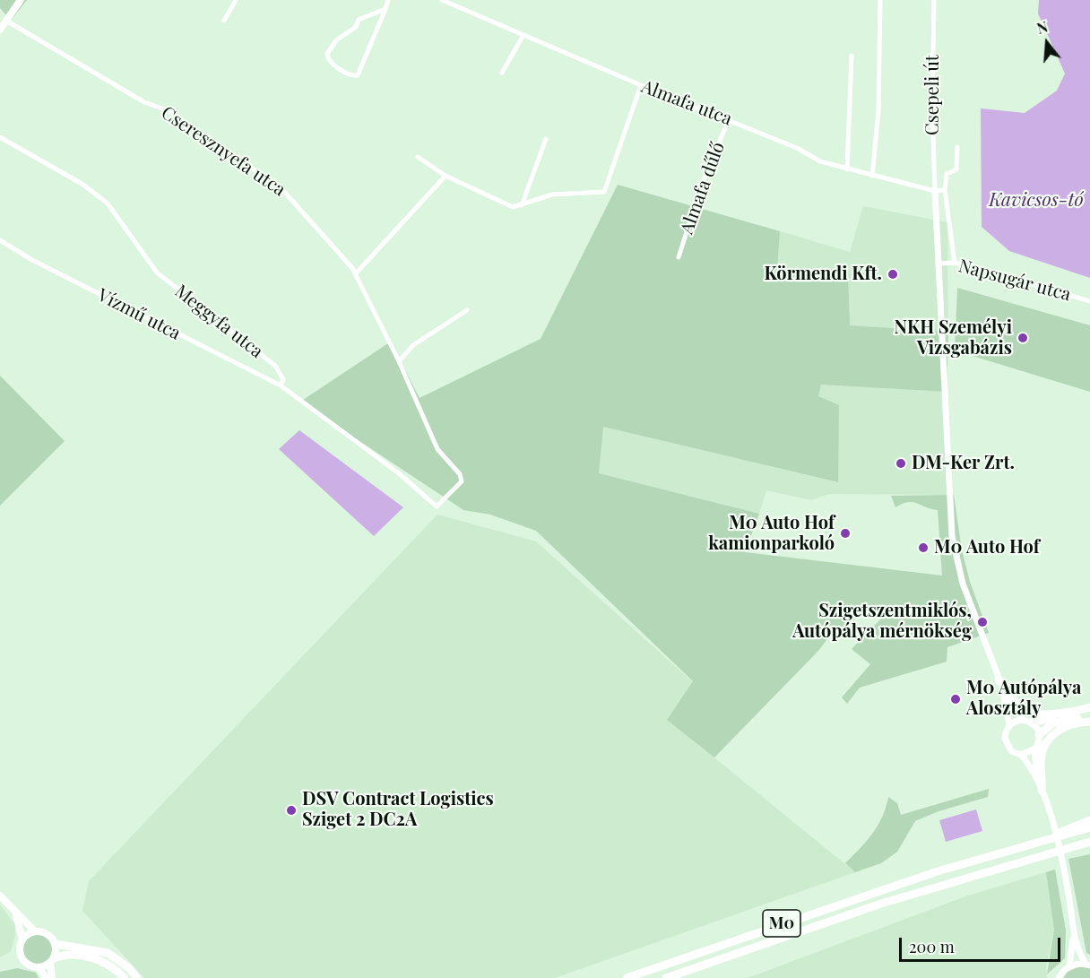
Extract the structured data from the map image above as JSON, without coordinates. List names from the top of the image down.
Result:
{
  "streets": {
    "highway": ["M0"],
    "street": [
      "Csepeli út",
      "Almafa utca",
      "Cseresznyefa utca",
      "Almafa dűlő",
      "Napsugár utca",
      "Vízmű utca",
      "Meggyfa utca"
    ]
  },
  "crossings": [
    ["Csepeli út", "Almafa utca"],
    ["Almafa utca", "Almafa dűlő"],
    ["Cseresznyefa utca", "Vízmű utca"],
    ["Cseresznyefa utca", "Meggyfa utca"],
    ["Vízmű utca", "Meggyfa utca"]
  ],
  "water": ["Kavicsos-tó"],
  "places": [
    "Körmendi Kft.",
    "NKH Személyi Vizsgabázis",
    "DM-Ker Zrt.",
    "M0 Auto Hof kamionparkoló",
    "M0 Auto Hof",
    "Szigetszentmiklós, Autópálya mérnökség",
    "M0 Autópálya Alosztály",
    "DSV Contract Logistics Sziget 2 DC2A"
  ],
  "scale_bar": "200 m",
  "north": "top"
}
